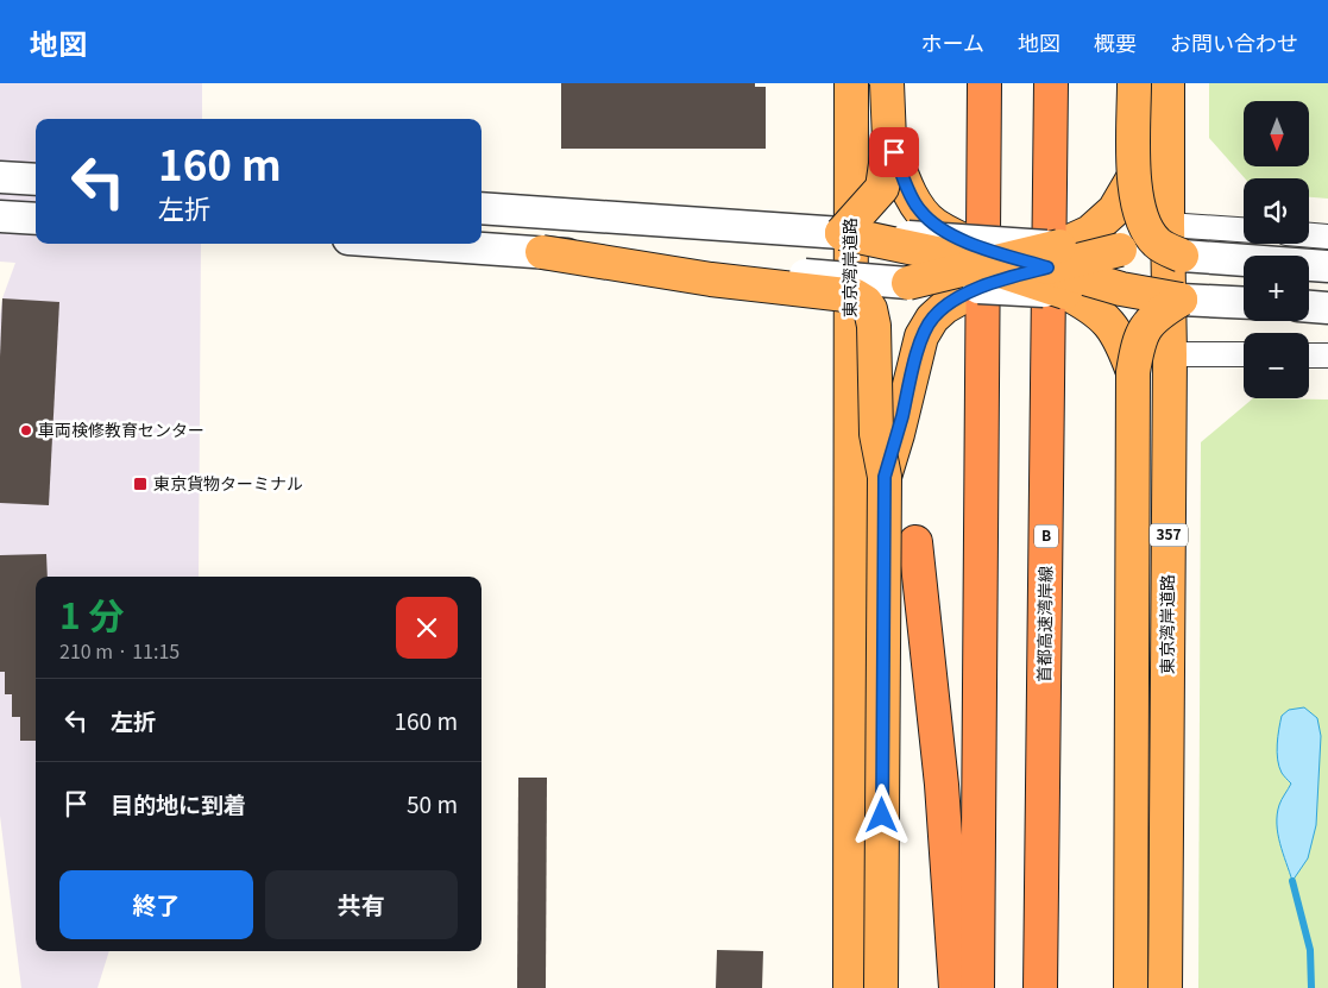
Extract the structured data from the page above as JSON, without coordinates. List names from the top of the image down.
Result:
{
  "streets": {
    "highway": [
      "東京湾岸道路",
      "357",
      "B",
      "首都高速湾岸線"
    ]
  },
  "places": {
    "other": ["車両検修教育センター"],
    "transit": ["東京貨物ターミナル"]
  },
  "north": "bottom",
  "page": {
    "header": "地図",
    "nav": [
      "ホーム",
      "地図",
      "概要",
      "お問い合わせ"
    ],
    "map_buttons": ["+", "−"],
    "turn": ["160 m", "左折"],
    "heading": ["1 分", "210 m · 11:15"],
    "list": [
      {
        "name": "左折",
        "value": "160 m"
      },
      {
        "name": "目的地に到着",
        "value": "50 m"
      }
    ],
    "buttons": ["終了", "共有"]
  }
}
